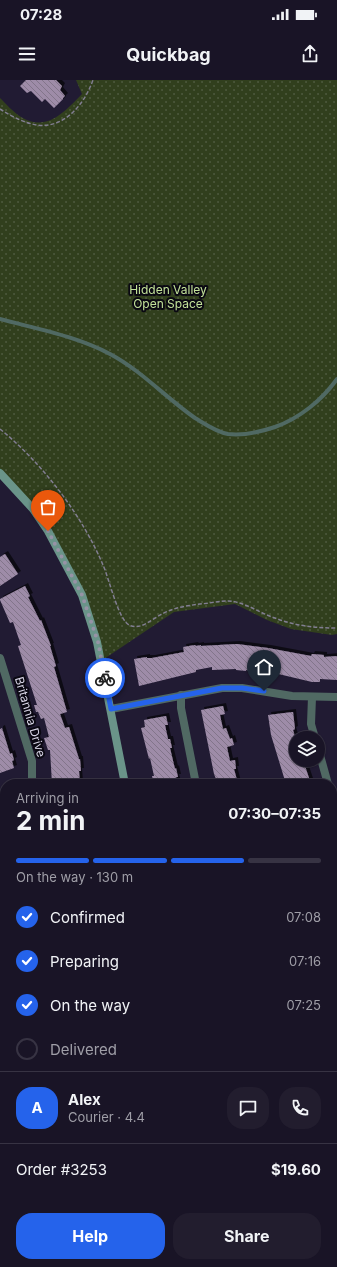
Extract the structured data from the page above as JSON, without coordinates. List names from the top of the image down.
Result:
{
  "streets": {
    "street": ["Britannia Drive"]
  },
  "parks": ["Hidden Valley Open Space"],
  "page": {
    "status": "07:28",
    "header": "Quickbag",
    "heading": ["2 min", "Arriving in", "07:30–07:35"],
    "panel": [
      "Alex",
      "Courier · 4.4",
      "Order #3253",
      "$19.60"
    ],
    "bar": "On the way · 130 m",
    "list": [
      ["Confirmed", "07:08"],
      ["Preparing", "07:16"],
      ["On the way", "07:25"],
      "Delivered"
    ],
    "round": "A",
    "buttons": ["Help", "Share"]
  }
}
